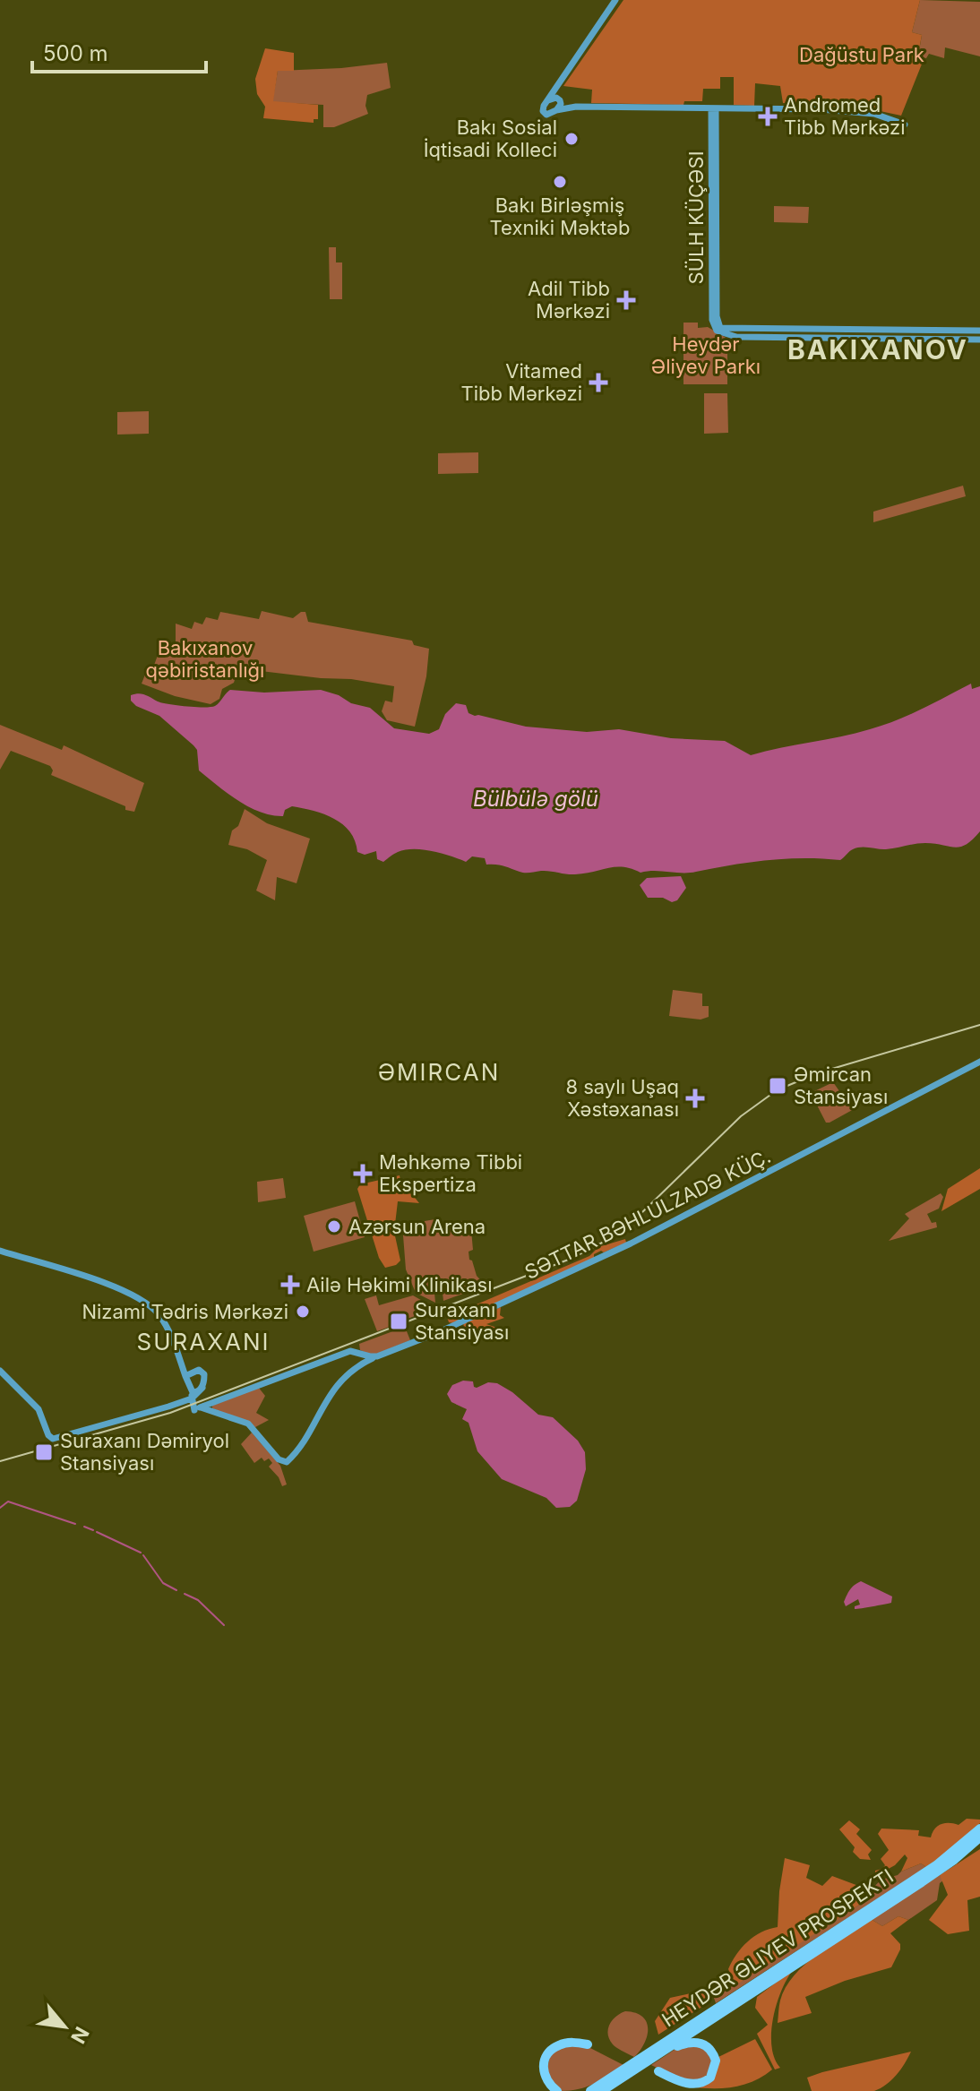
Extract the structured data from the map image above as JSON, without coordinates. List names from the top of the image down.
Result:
{
  "streets": {
    "highway": ["HEYDƏR ƏLIYEV PROSPEKTI"],
    "main road": ["SÜLH KÜÇƏSI", "SƏTTAR BƏHLULZADƏ KÜÇ."]
  },
  "districts": ["BAKIXANOV", "ƏMIRCAN", "SURAXANI"],
  "water": ["Bülbülə gölü"],
  "parks": ["Dağüstu Park", "Heydər Əliyev Parkı", "Bakıxanov qəbiristanlığı"],
  "places": {
    "health": [
      "Andromed Tibb Mərkəzi",
      "Adil Tibb Mərkəzi",
      "Vitamed Tibb Mərkəzi",
      "8 saylı Uşaq Xəstəxanası",
      "Məhkəmə Tibbi Ekspertiza",
      "Ailə Həkimi Klinikası"
    ],
    "other": [
      "Bakı Sosial İqtisadi Kolleci",
      "Bakı Birləşmiş Texniki Məktəb",
      "Azərsun Arena",
      "Nizami Tədris Mərkəzi"
    ],
    "transit": ["Əmircan Stansiyası", "Suraxanı Stansiyası", "Suraxanı Dəmiryol Stansiyası"]
  },
  "scale_bar": "500 m",
  "north": "bottom right"
}
